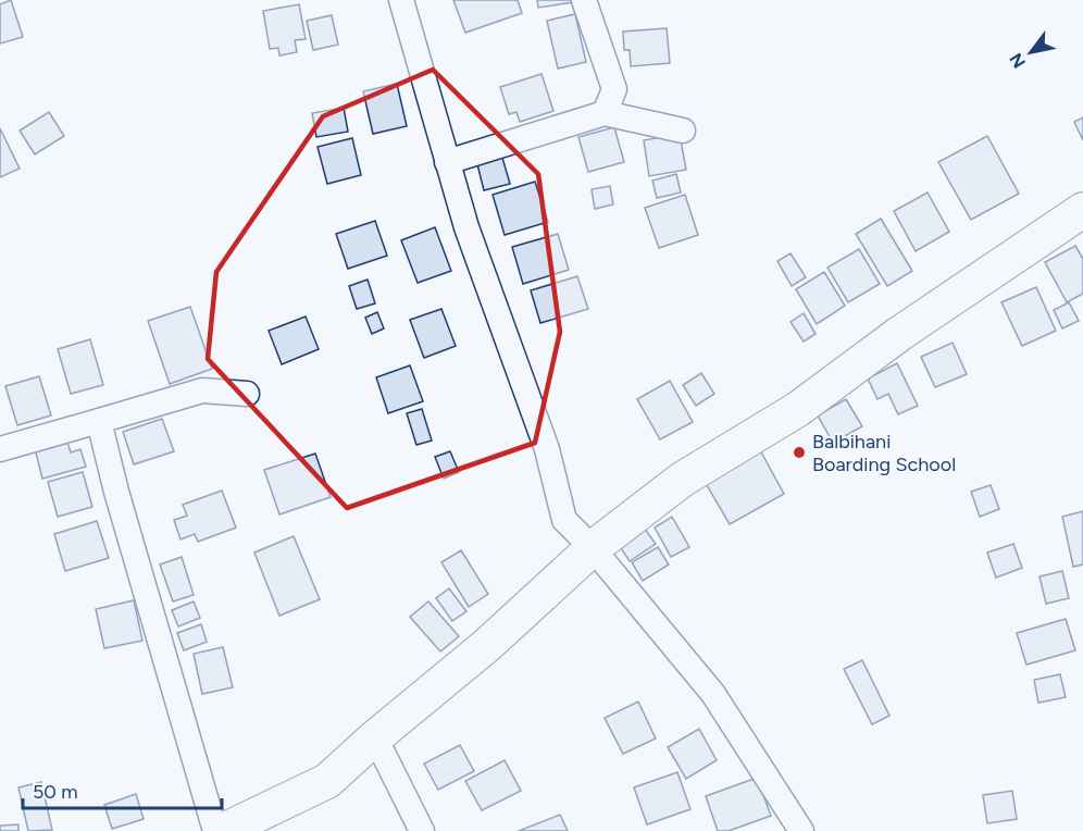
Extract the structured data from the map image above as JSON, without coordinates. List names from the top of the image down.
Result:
{
  "places": ["Balbihani Boarding School"],
  "scale_bar": "50 m",
  "north": "bottom left"
}
